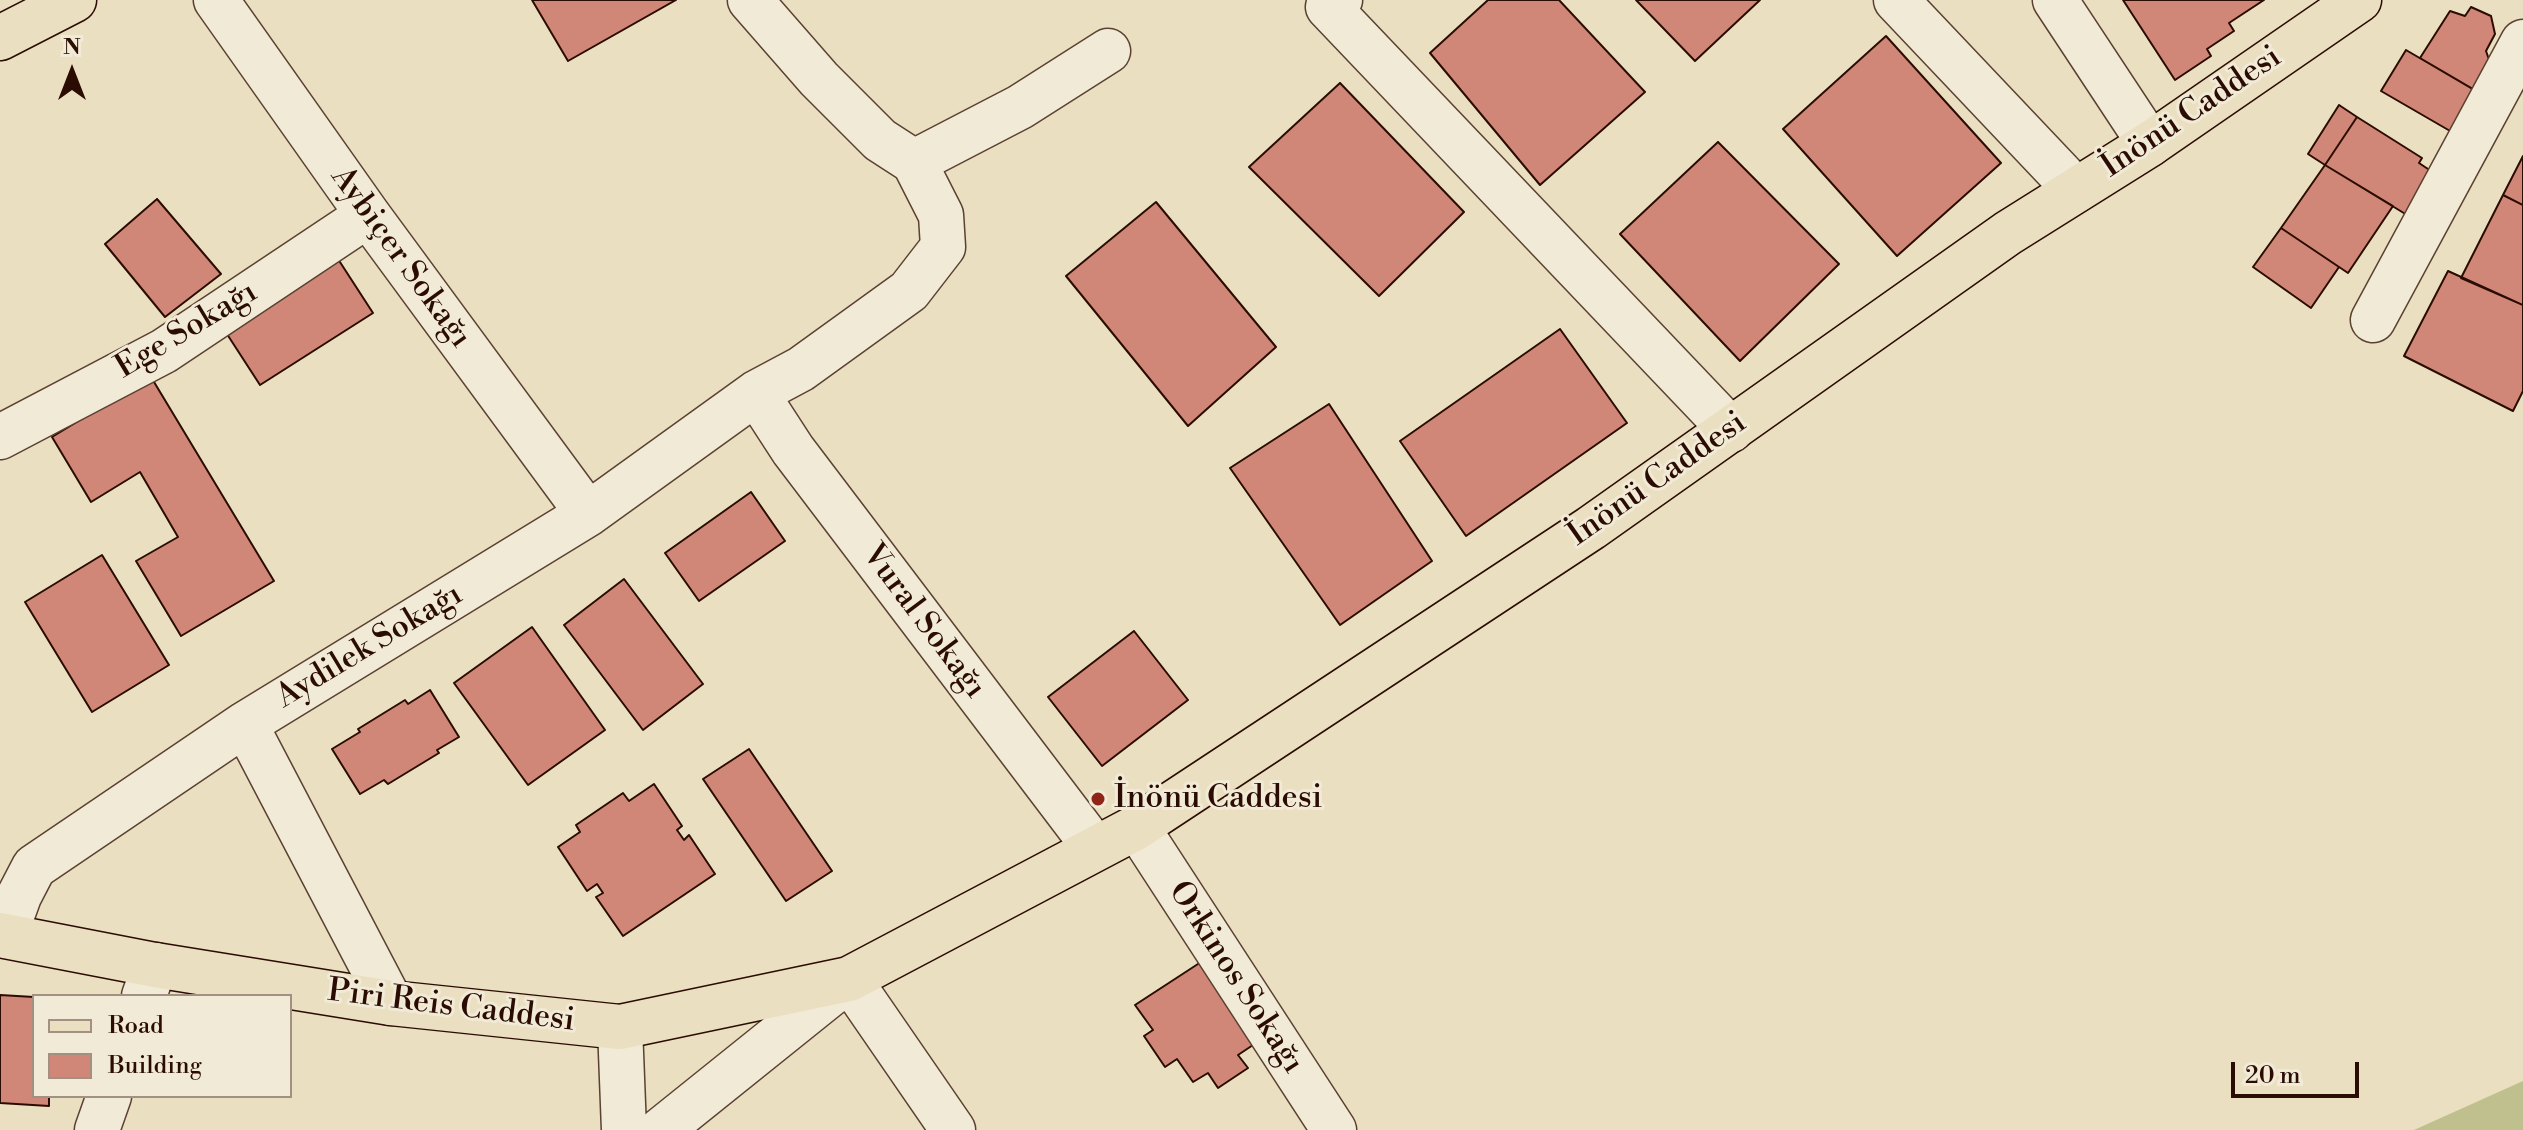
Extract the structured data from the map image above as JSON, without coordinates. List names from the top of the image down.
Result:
{
  "streets": {
    "main road": ["İnönü Caddesi", "Piri Reis Caddesi"],
    "street": [
      "Aybiçer Sokağı",
      "Ege Sokağı",
      "Vural Sokağı",
      "Aydilek Sokağı",
      "Orkinos Sokağı"
    ]
  },
  "crossings": [
    ["İnönü Caddesi", "Vural Sokağı"],
    ["İnönü Caddesi", "Orkinos Sokağı"],
    ["İnönü Caddesi", "Piri Reis Caddesi"],
    ["Aybiçer Sokağı", "Ege Sokağı"],
    ["Aybiçer Sokağı", "Aydilek Sokağı"],
    ["Vural Sokağı", "Aydilek Sokağı"],
    ["Aydilek Sokağı", "Piri Reis Caddesi"]
  ],
  "places": ["İnönü Caddesi"],
  "legend": ["Road", "Building"],
  "scale_bar": "20 m",
  "north": "top"
}
